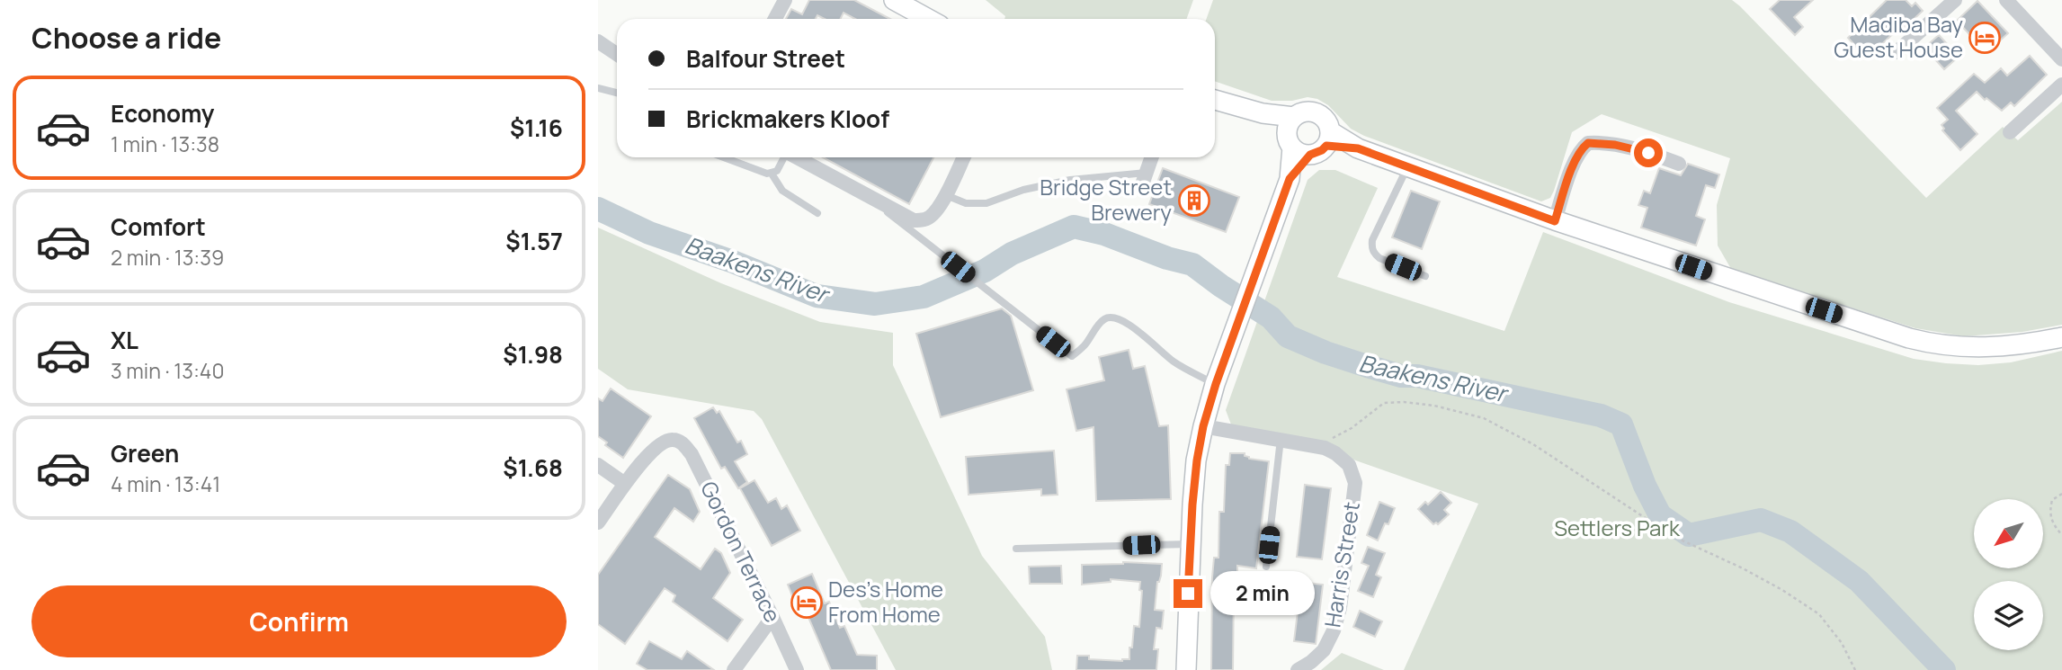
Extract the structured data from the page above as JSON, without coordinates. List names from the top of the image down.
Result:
{
  "streets": {
    "street": ["Gordon Terrace", "Harris Street"]
  },
  "water": ["Baakens River"],
  "parks": ["Settlers Park"],
  "places": {
    "hotel": ["Madiba Bay Guest House", "Des's Home From Home"],
    "building": ["Bridge Street Brewery"]
  },
  "north": "bottom left",
  "page": {
    "heading": "Choose a ride",
    "banner": ["Balfour Street", "Brickmakers Kloof"],
    "list": [
      {
        "name": "Economy",
        "note": "1 min · 13:38",
        "value": "$1.16"
      },
      {
        "name": "Comfort",
        "note": "2 min · 13:39",
        "value": "$1.57"
      },
      {
        "name": "XL",
        "note": "3 min · 13:40",
        "value": "$1.98"
      },
      {
        "name": "Green",
        "note": "4 min · 13:41",
        "value": "$1.68"
      }
    ],
    "bubble": "2 min",
    "buttons": "Confirm"
  }
}
